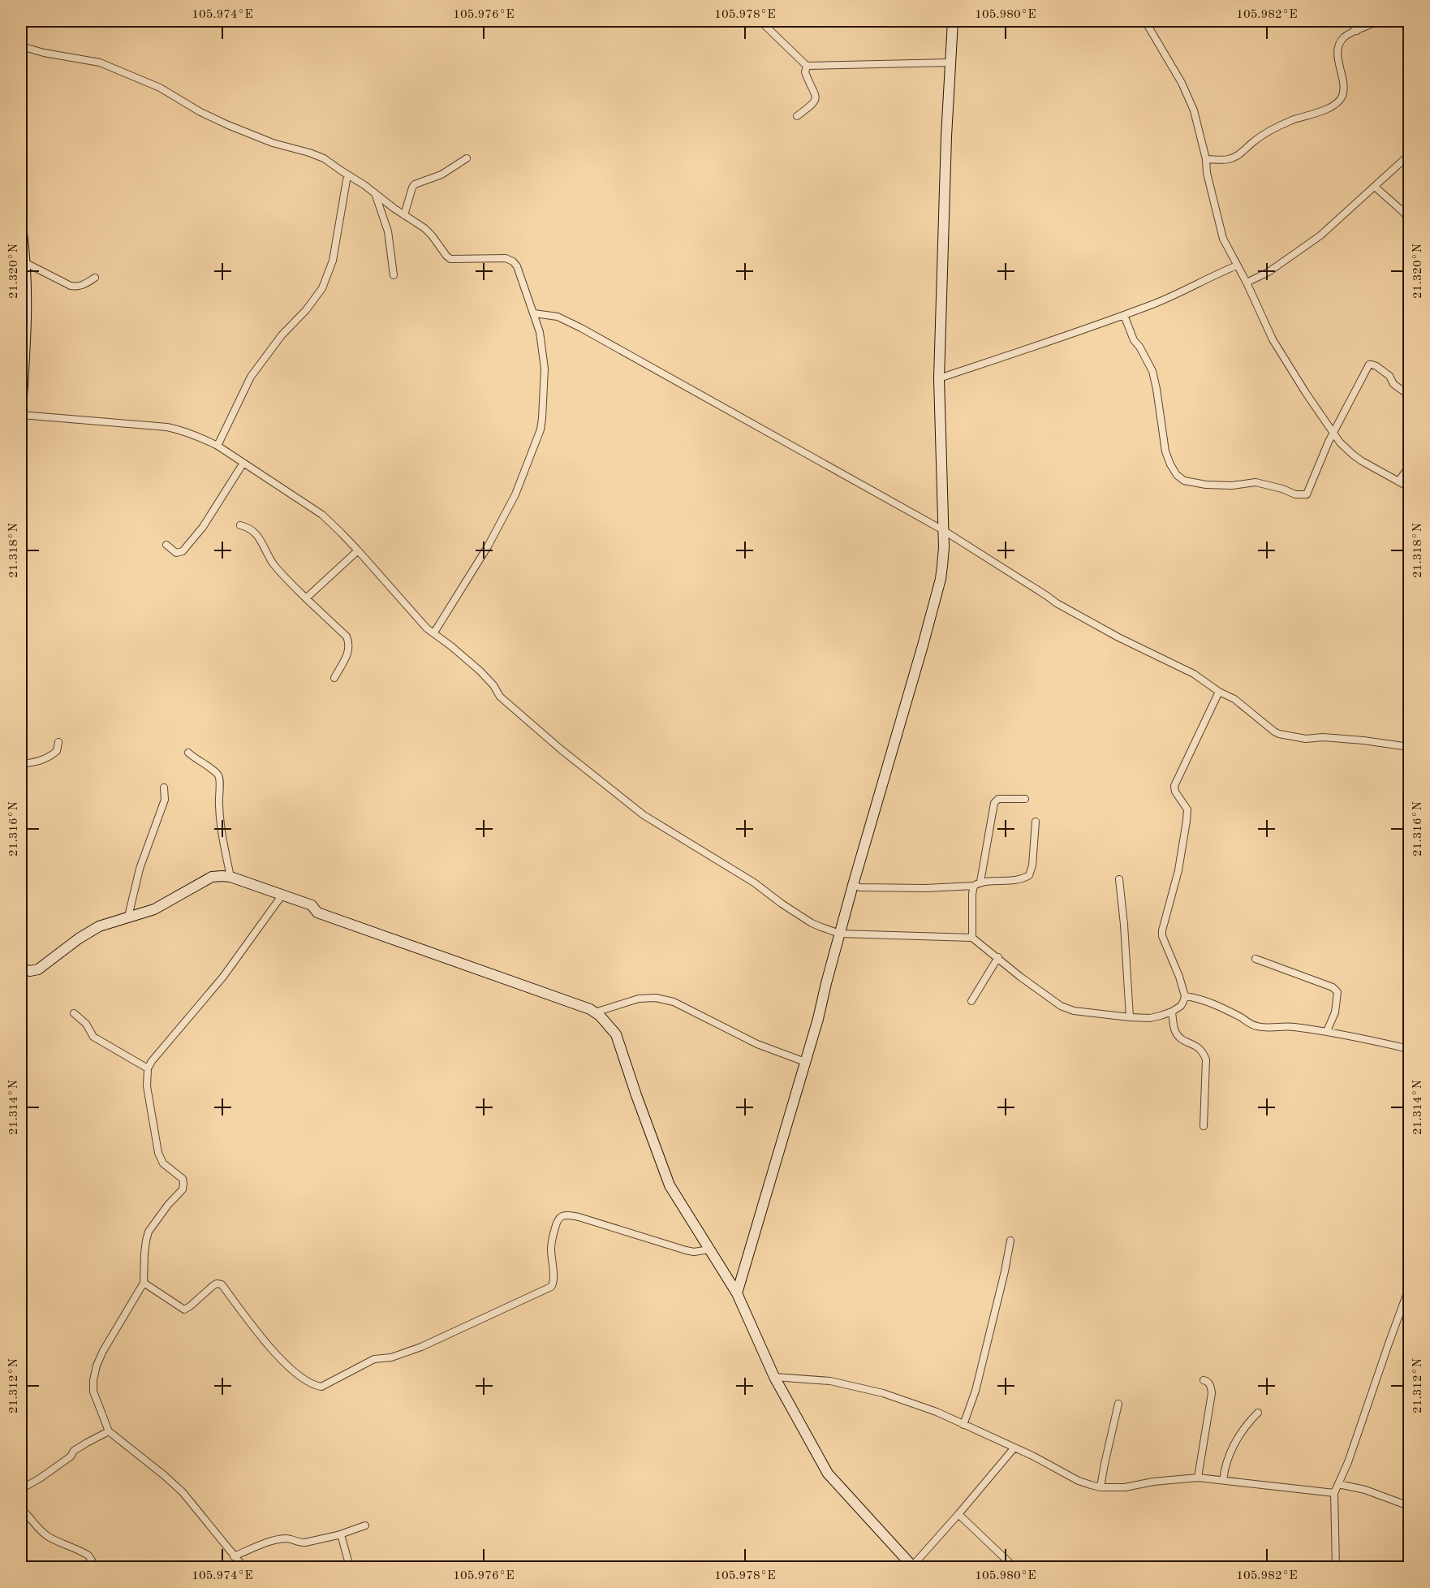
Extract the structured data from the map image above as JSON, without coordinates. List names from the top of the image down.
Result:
{
  "coordinates": [
    "105.974°E",
    "105.976°E",
    "105.978°E",
    "105.980°E",
    "105.982°E",
    "21.320°N",
    "21.318°N",
    "21.316°N",
    "21.314°N",
    "21.312°N"
  ]
}
